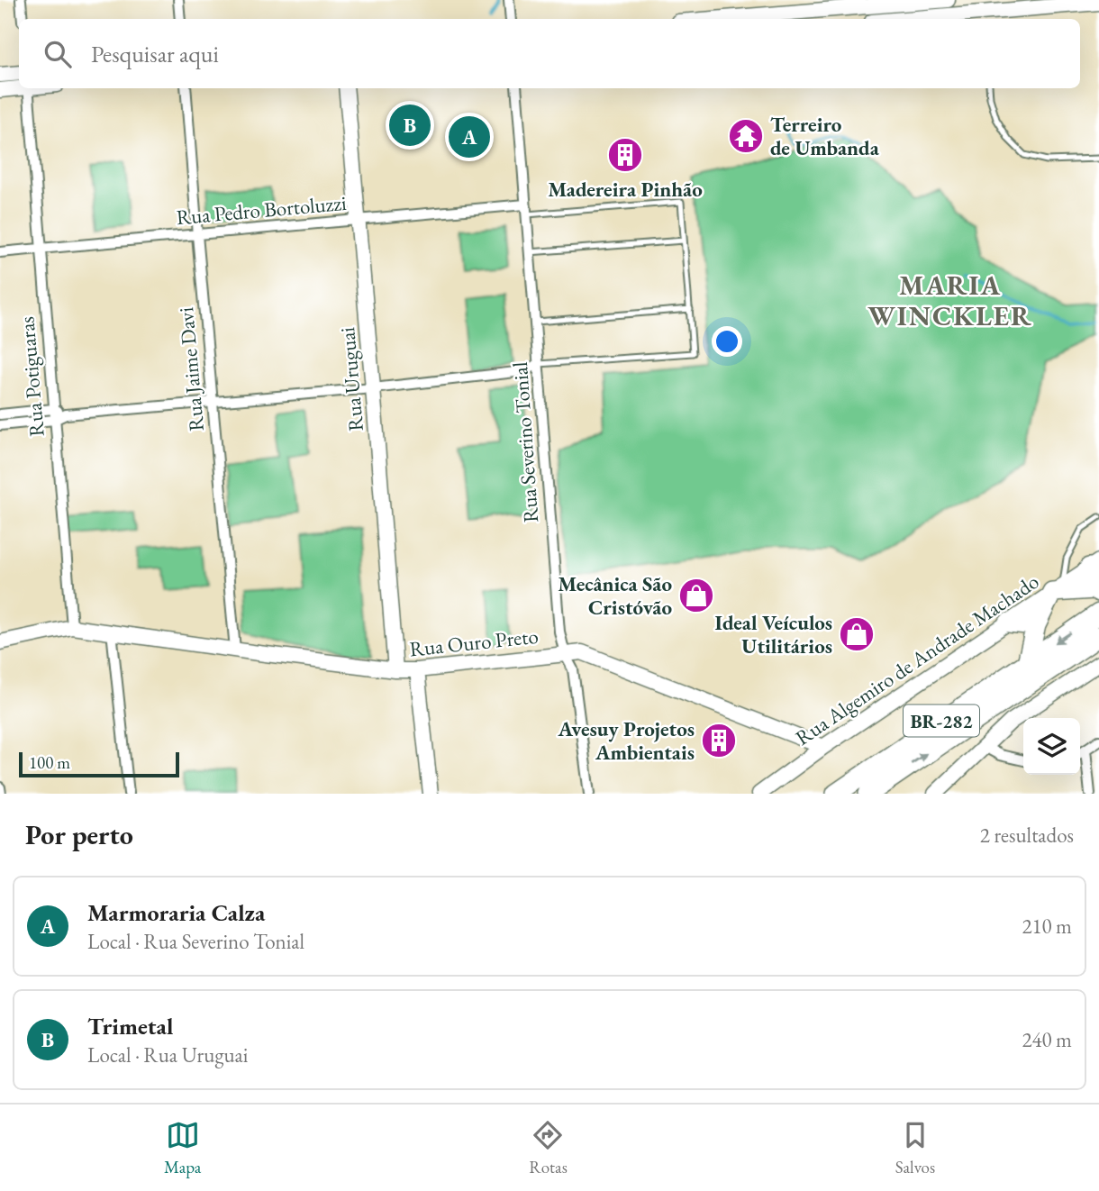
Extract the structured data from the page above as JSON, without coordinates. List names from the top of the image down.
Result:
{
  "streets": {
    "highway": ["BR-282"],
    "street": [
      "Rua Pedro Bortoluzzi",
      "Rua Jaime Davi",
      "Rua Potiguaras",
      "Rua Uruguai",
      "Rua Severino Tonial",
      "Rua Ouro Preto",
      "Rua Algemiro de Andrade Machado"
    ]
  },
  "crossings": [
    ["Rua Pedro Bortoluzzi", "Rua Jaime Davi"],
    ["Rua Pedro Bortoluzzi", "Rua Potiguaras"],
    ["Rua Pedro Bortoluzzi", "Rua Uruguai"],
    ["Rua Pedro Bortoluzzi", "Rua Severino Tonial"],
    ["Rua Jaime Davi", "Rua Ouro Preto"],
    ["Rua Potiguaras", "Rua Ouro Preto"],
    ["Rua Uruguai", "Rua Ouro Preto"],
    ["Rua Severino Tonial", "Rua Ouro Preto"],
    ["Rua Ouro Preto", "Rua Algemiro de Andrade Machado"]
  ],
  "districts": ["MARIA WINCKLER"],
  "places": {
    "temple": ["Terreiro de Umbanda"],
    "building": ["Madereira Pinhão", "Avesuy Projetos Ambientais"],
    "shop": ["Mecânica São Cristóvão", "Ideal Veículos Utilitários"]
  },
  "scale_bar": "100 m",
  "page": {
    "search": "Pesquisar aqui",
    "pins": ["B", "A"],
    "scale": "100 m",
    "heading": ["Por perto", "2 resultados"],
    "list": [
      {
        "mark": "A",
        "name": "Marmoraria Calza",
        "note": "Local · Rua Severino Tonial",
        "value": "210 m"
      },
      {
        "mark": "B",
        "name": "Trimetal",
        "note": "Local · Rua Uruguai",
        "value": "240 m"
      }
    ],
    "nav": ["Mapa", "Rotas", "Salvos"]
  }
}
